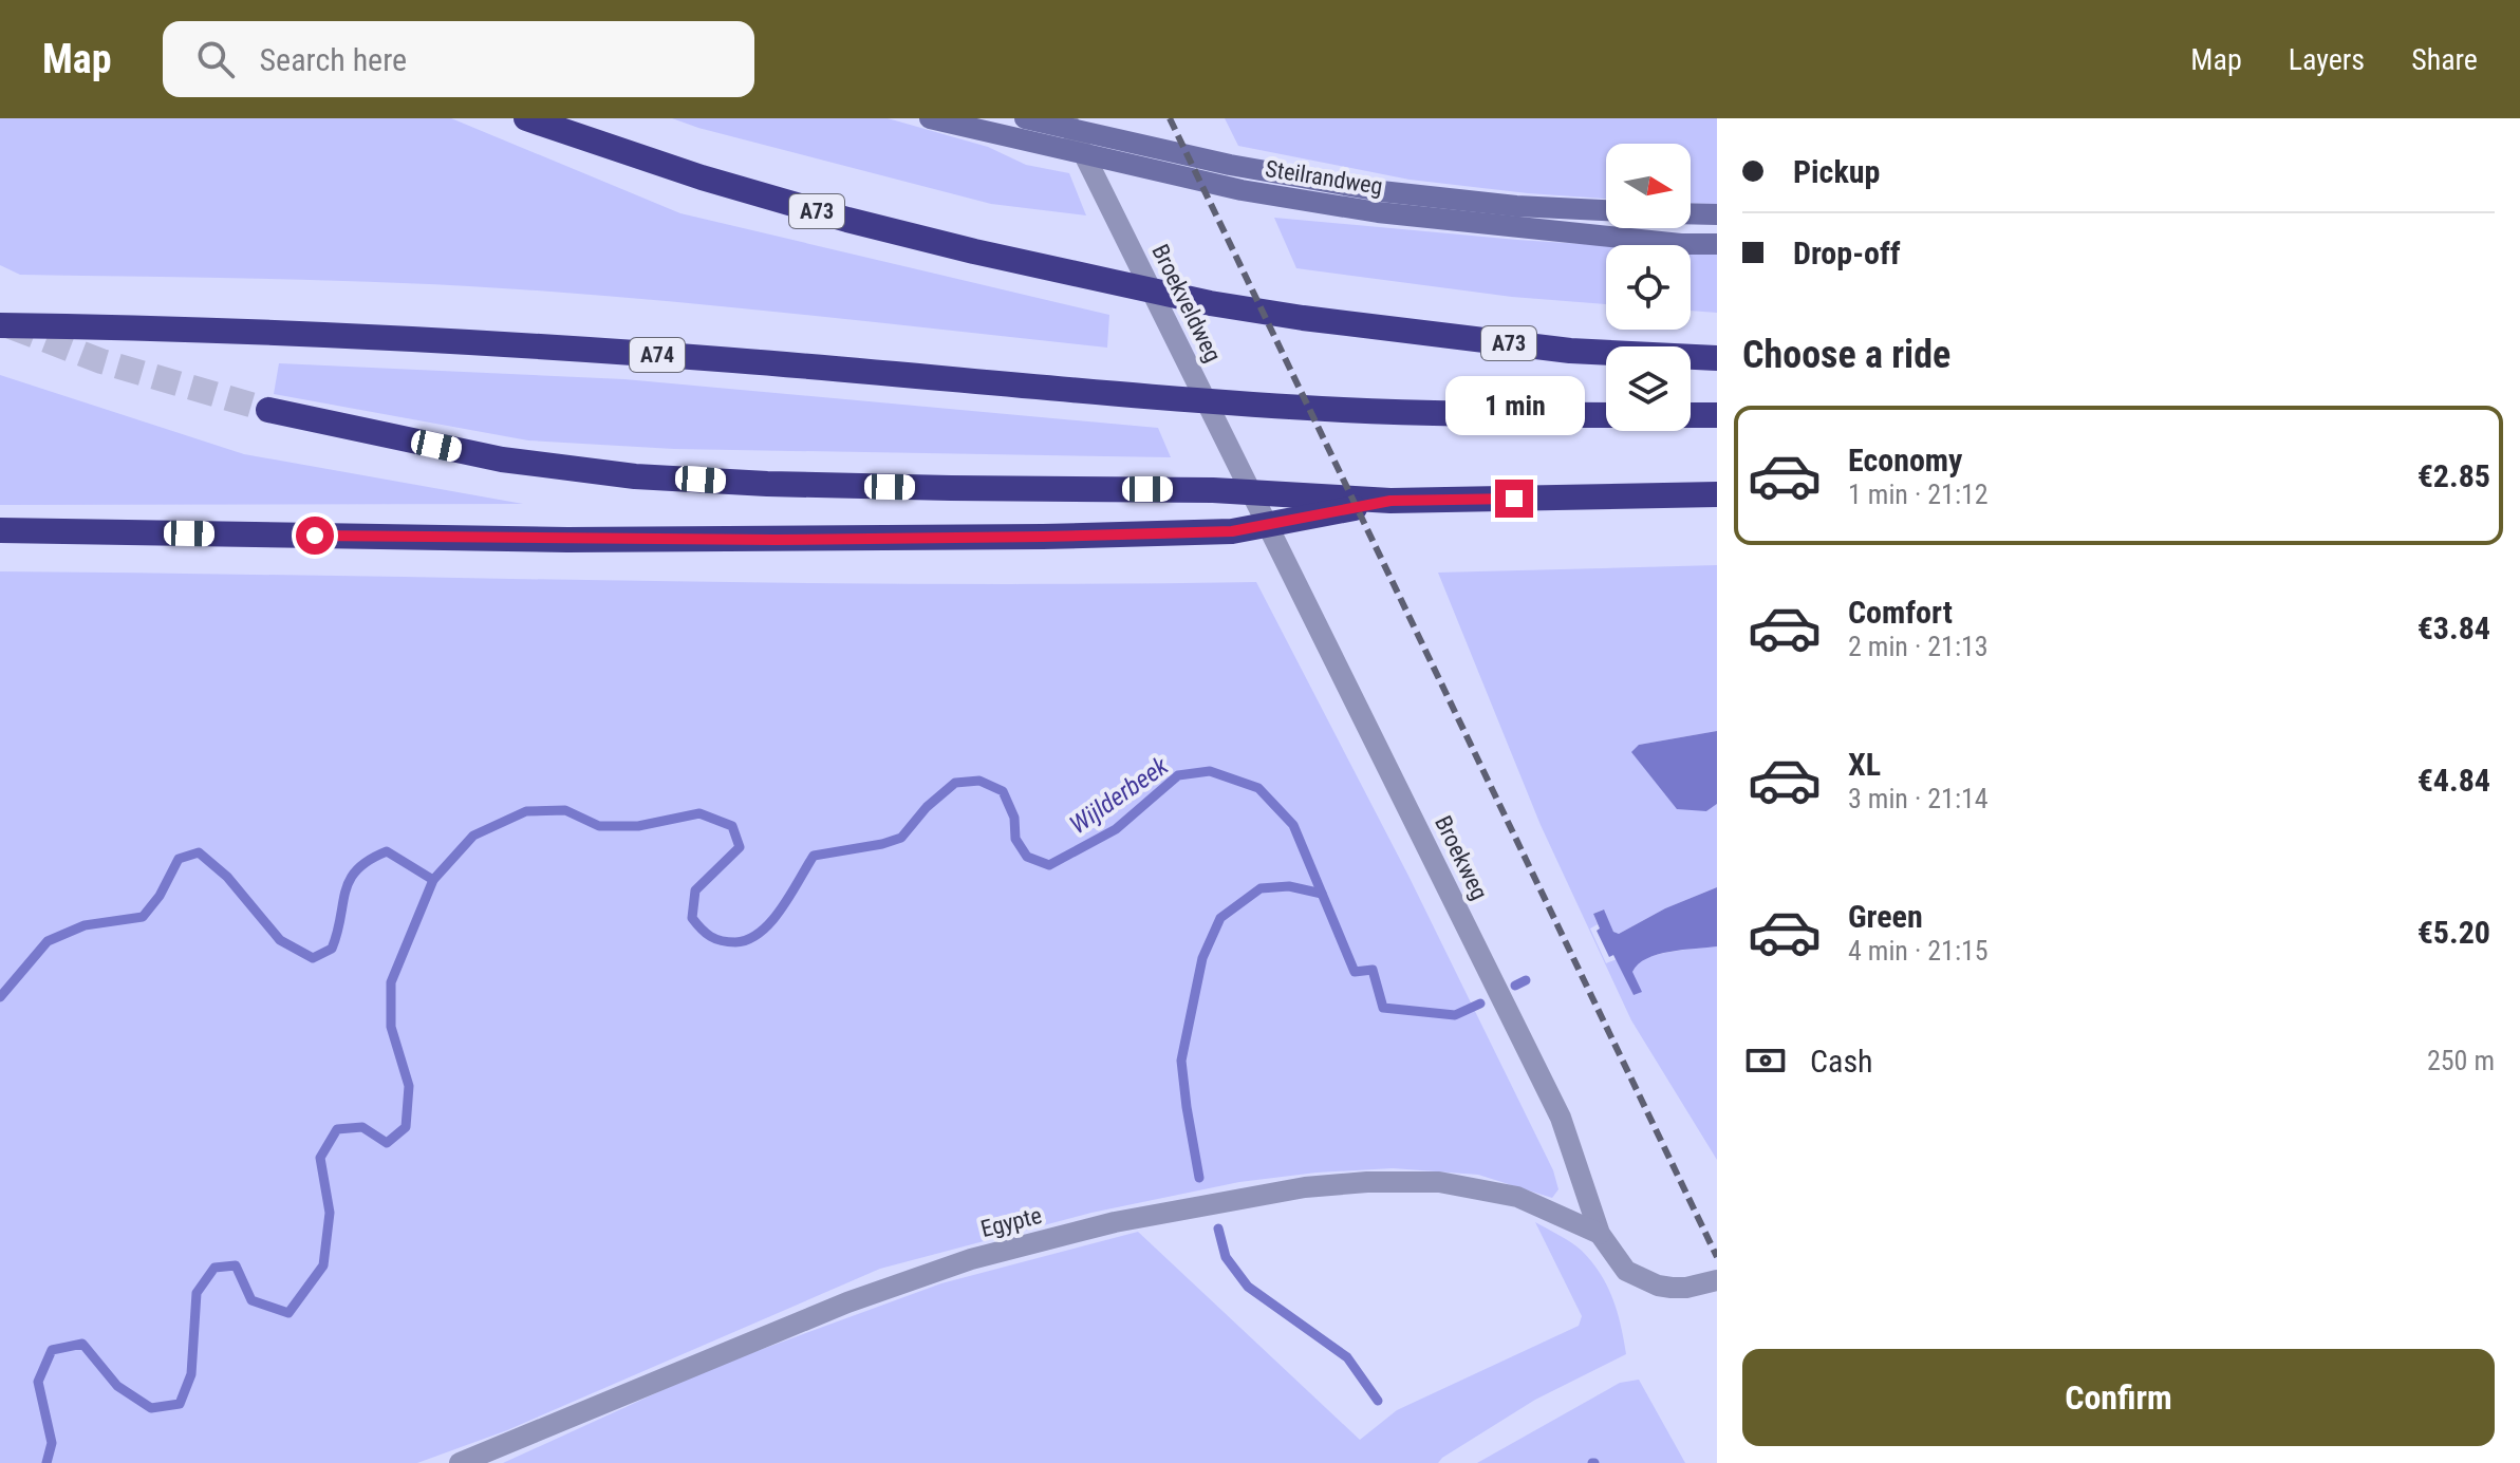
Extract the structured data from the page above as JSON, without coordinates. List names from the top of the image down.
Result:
{
  "streets": {
    "highway": ["A73", "A74"],
    "main road": ["Steilrandweg"],
    "street": ["Broekveldweg", "Broekweg", "Egypte"]
  },
  "crossings": [
    ["Broekveldweg", "Broekweg"],
    ["Broekweg", "Egypte"]
  ],
  "water": ["Wijlderbeek"],
  "north": "right",
  "page": {
    "header": "Map",
    "search": "Search here",
    "nav": ["Map", "Layers", "Share"],
    "banner": ["Pickup", "Drop-off"],
    "heading": "Choose a ride",
    "bubble": "1 min",
    "list": [
      {
        "name": "Economy",
        "note": "1 min · 21:12",
        "value": "€2.85"
      },
      {
        "name": "Comfort",
        "note": "2 min · 21:13",
        "value": "€3.84"
      },
      {
        "name": "XL",
        "note": "3 min · 21:14",
        "value": "€4.84"
      },
      {
        "name": "Green",
        "note": "4 min · 21:15",
        "value": "€5.20"
      }
    ],
    "pay": ["Cash", "250 m"],
    "buttons": "Confirm"
  }
}
